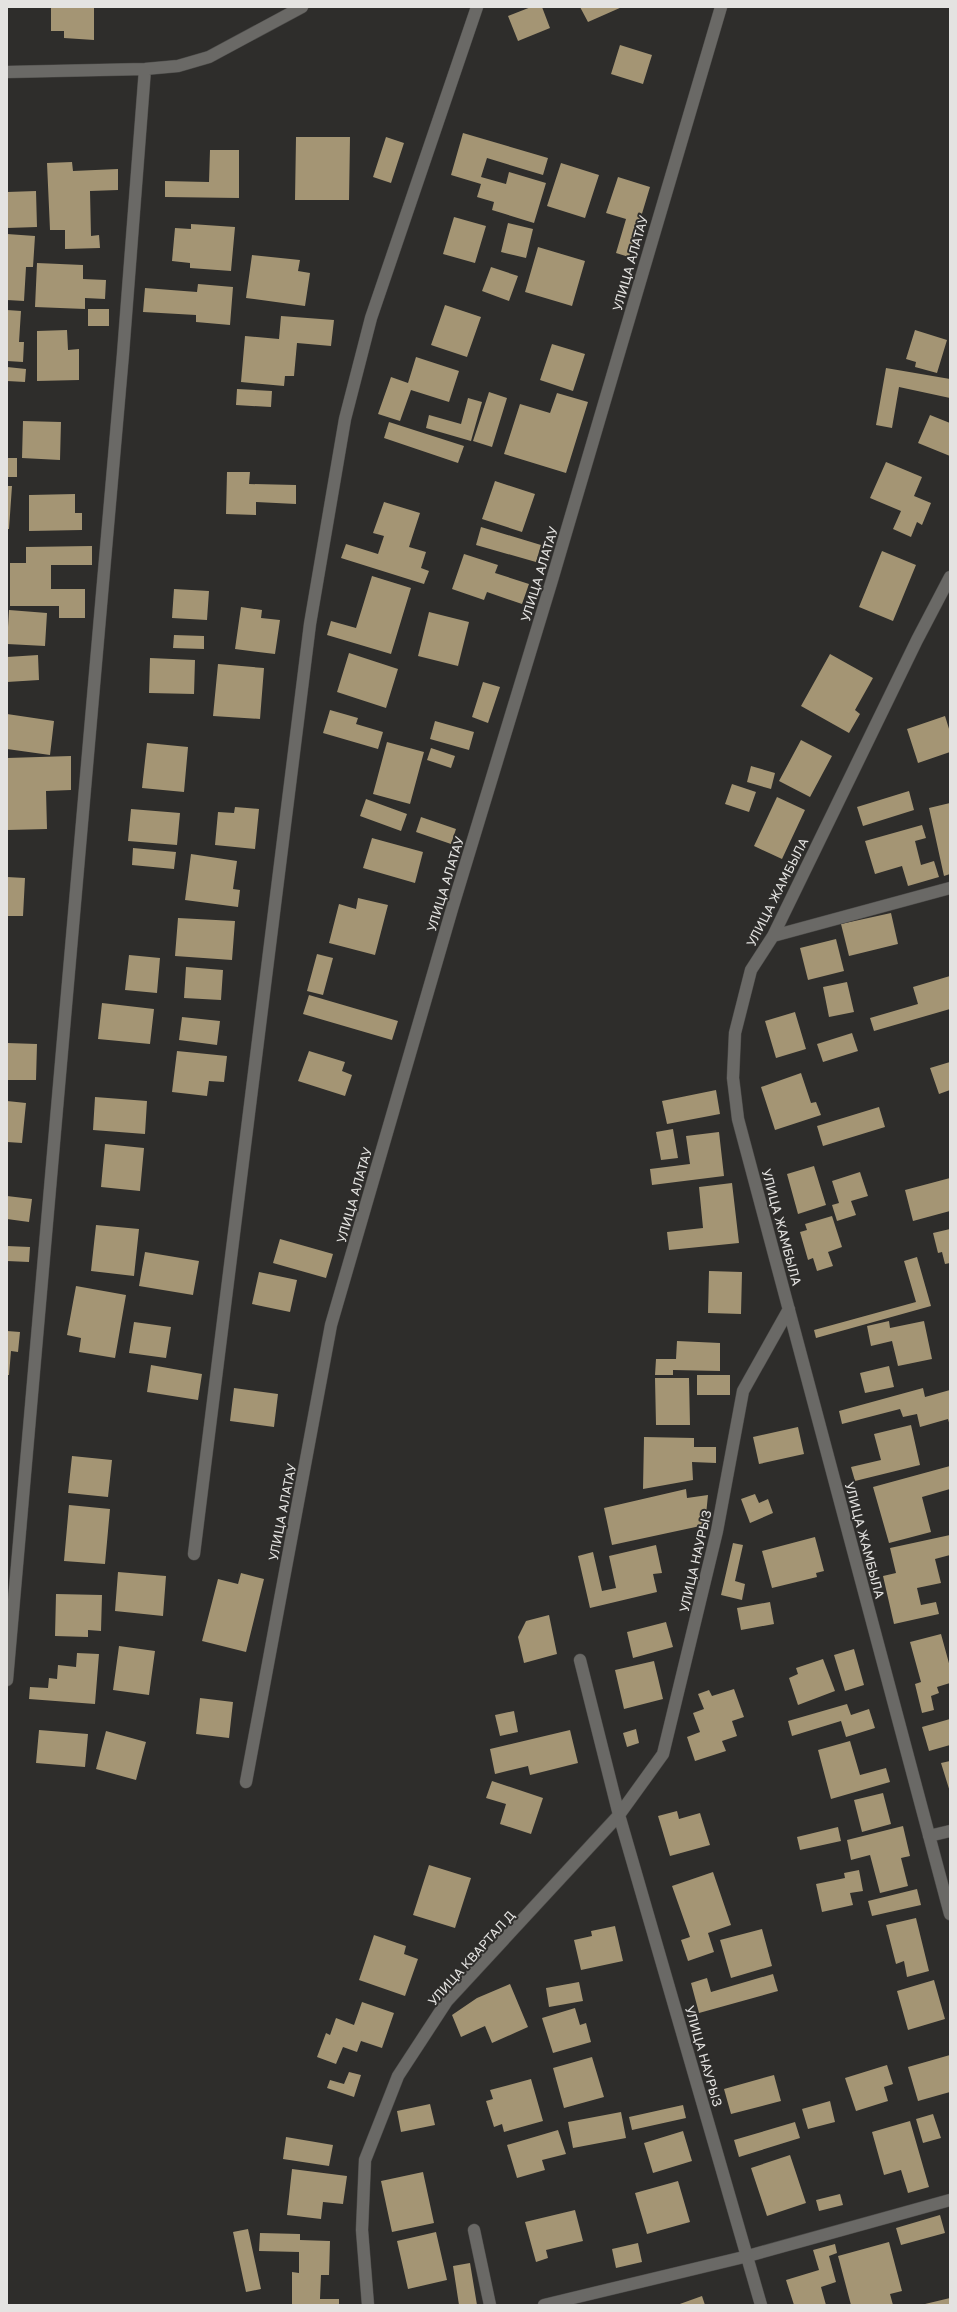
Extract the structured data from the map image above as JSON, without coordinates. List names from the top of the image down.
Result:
{
  "streets": {
    "street": [
      "УЛИЦА АЛАТАУ",
      "УЛИЦА ЖАМБЫЛА",
      "УЛИЦА НАУРЫЗ",
      "УЛИЦА КВАРТАЛ Д"
    ]
  },
  "crossings": [
    ["УЛИЦА ЖАМБЫЛА", "УЛИЦА НАУРЫЗ"],
    ["УЛИЦА НАУРЫЗ", "УЛИЦА КВАРТАЛ Д"]
  ]
}
